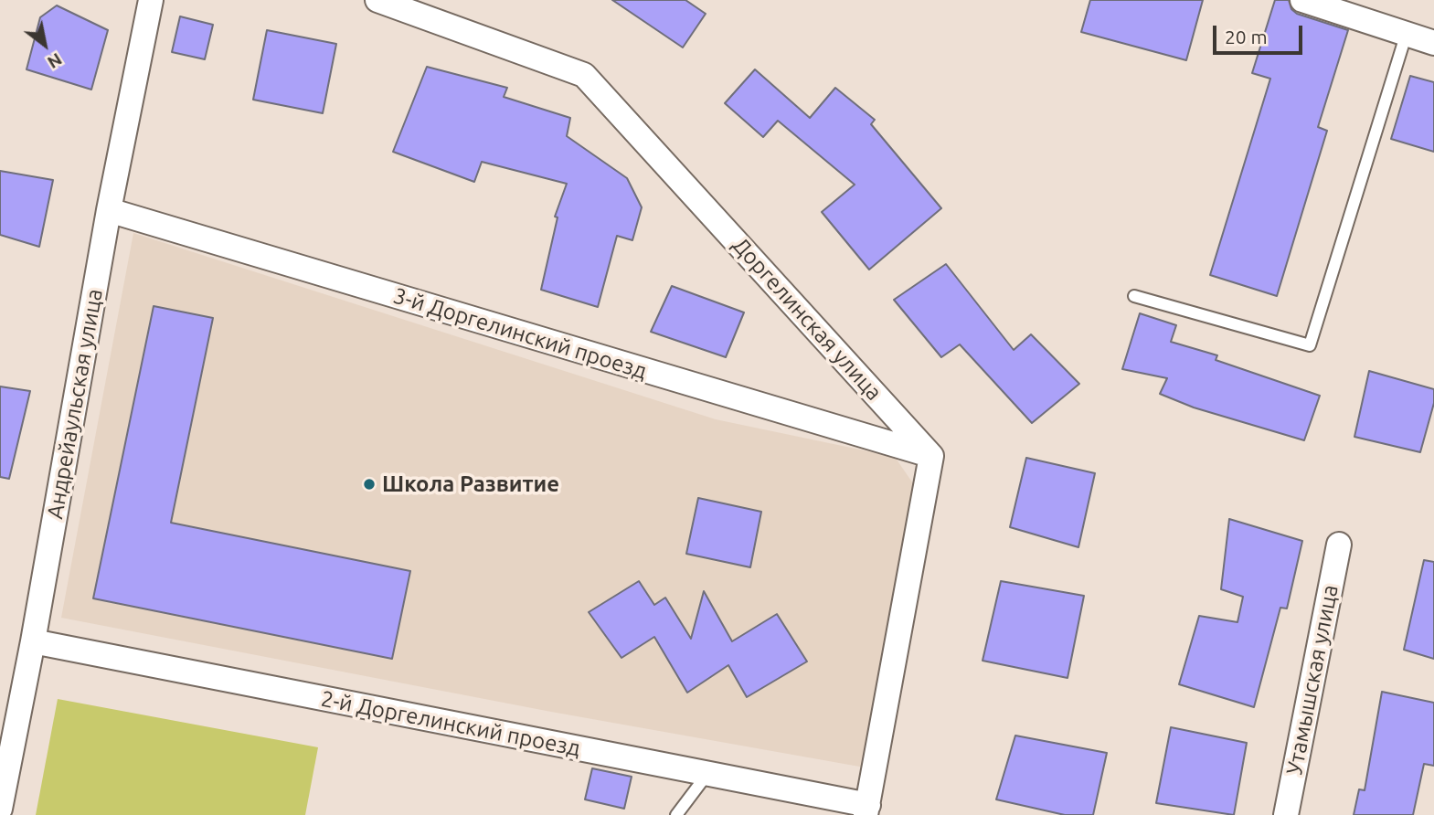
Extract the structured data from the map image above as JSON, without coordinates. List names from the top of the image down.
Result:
{
  "streets": {
    "street": [
      "Доргелинская улица",
      "3-й Доргелинский проезд",
      "Андрейаульская улица",
      "Утамышская улица",
      "2-й Доргелинский проезд"
    ]
  },
  "crossings": [
    ["Доргелинская улица", "3-й Доргелинский проезд"],
    ["3-й Доргелинский проезд", "Андрейаульская улица"],
    ["Андрейаульская улица", "2-й Доргелинский проезд"]
  ],
  "places": ["Школа Развитие"],
  "scale_bar": "20 m",
  "north": "bottom right"
}
